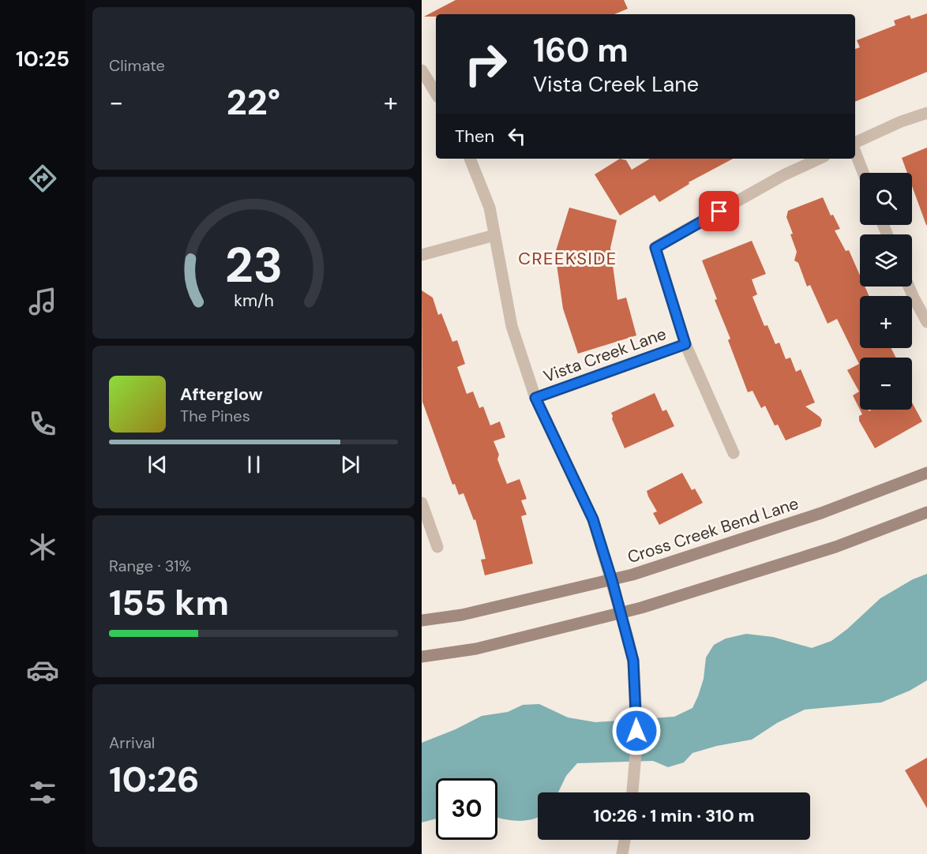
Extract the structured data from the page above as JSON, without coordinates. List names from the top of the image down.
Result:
{
  "streets": {
    "main road": ["Cross Creek Bend Lane"],
    "street": ["Vista Creek Lane"]
  },
  "districts": ["CREEKSIDE"],
  "page": {
    "tabs": "10:25",
    "tile": [
      "Climate",
      ["Range · 31%", "155 km"],
      ["Arrival", "10:26"]
    ],
    "turn": ["160 m", "Vista Creek Lane"],
    "heat": ["−", "22°", "+"],
    "then": "Then",
    "map_buttons": ["+", "−"],
    "song": ["Afterglow", "The Pines"],
    "limit": "30",
    "trip": "10:26 · 1 min · 310 m",
    "gauge": ["23", "km/h"]
  }
}
